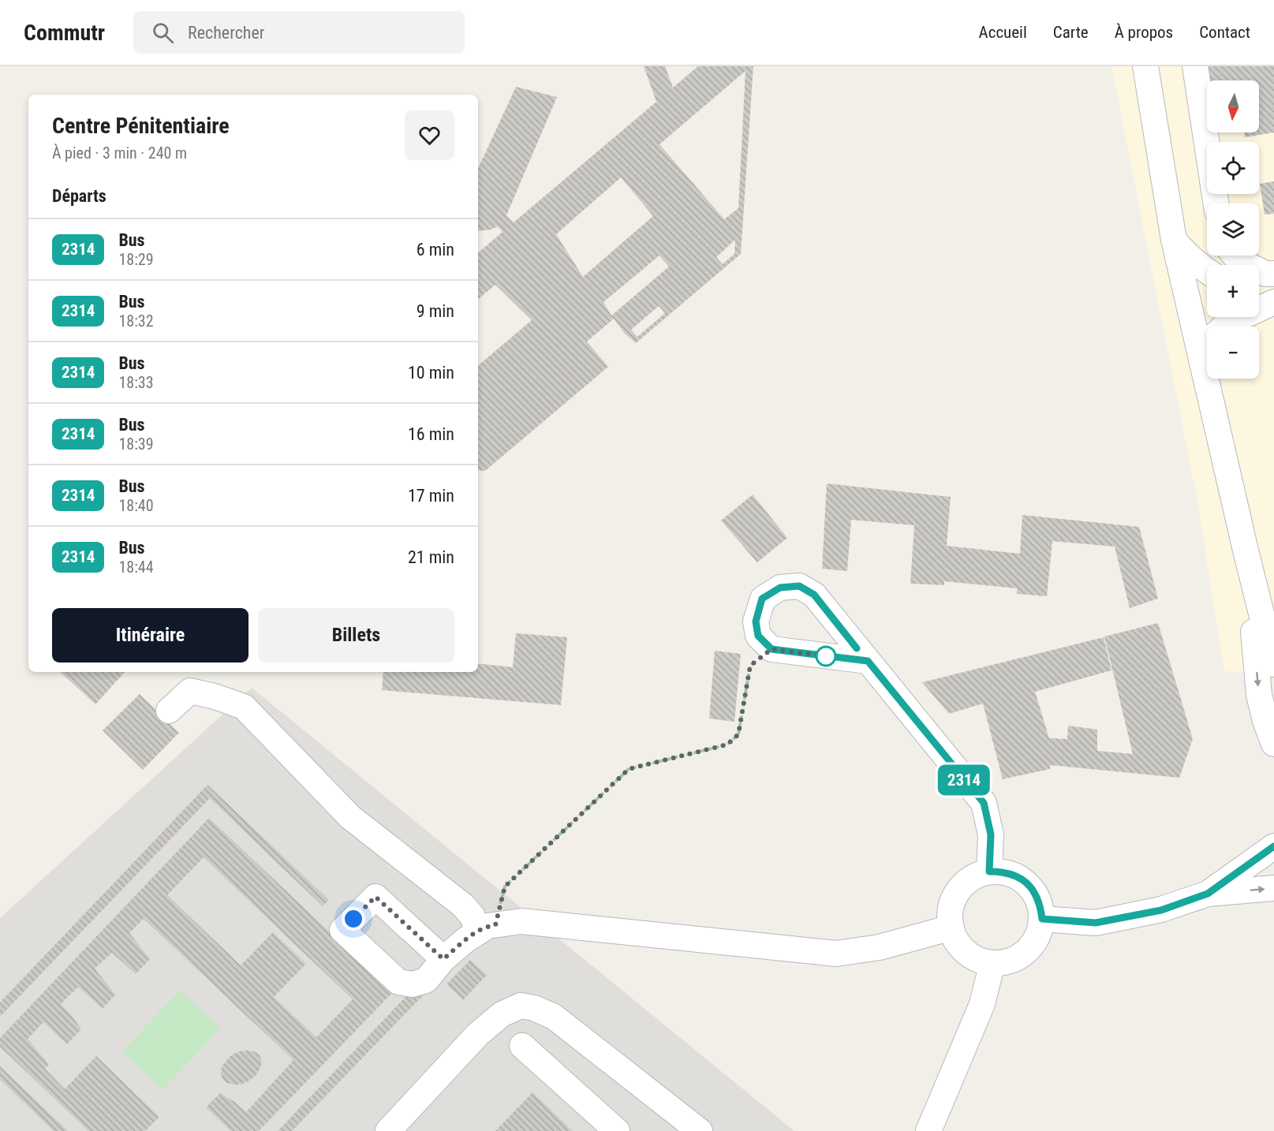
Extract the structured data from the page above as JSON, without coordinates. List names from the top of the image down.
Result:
{
  "lines": ["bus line 2314"],
  "north": "bottom",
  "page": {
    "header": "Commutr",
    "search": "Rechercher",
    "nav": [
      "Accueil",
      "Carte",
      "À propos",
      "Contact"
    ],
    "on_map": "2314",
    "map_buttons": ["+", "−"],
    "heading": [
      ["Centre Pénitentiaire", "À pied · 3 min · 240 m"],
      "Départs"
    ],
    "list": [
      {
        "mark": "2314",
        "name": "Bus",
        "note": "18:29",
        "value": "6 min"
      },
      {
        "mark": "2314",
        "name": "Bus",
        "note": "18:32",
        "value": "9 min"
      },
      {
        "mark": "2314",
        "name": "Bus",
        "note": "18:33",
        "value": "10 min"
      },
      {
        "mark": "2314",
        "name": "Bus",
        "note": "18:39",
        "value": "16 min"
      },
      {
        "mark": "2314",
        "name": "Bus",
        "note": "18:40",
        "value": "17 min"
      },
      {
        "mark": "2314",
        "name": "Bus",
        "note": "18:44",
        "value": "21 min"
      }
    ],
    "buttons": ["Itinéraire", "Billets"]
  }
}
